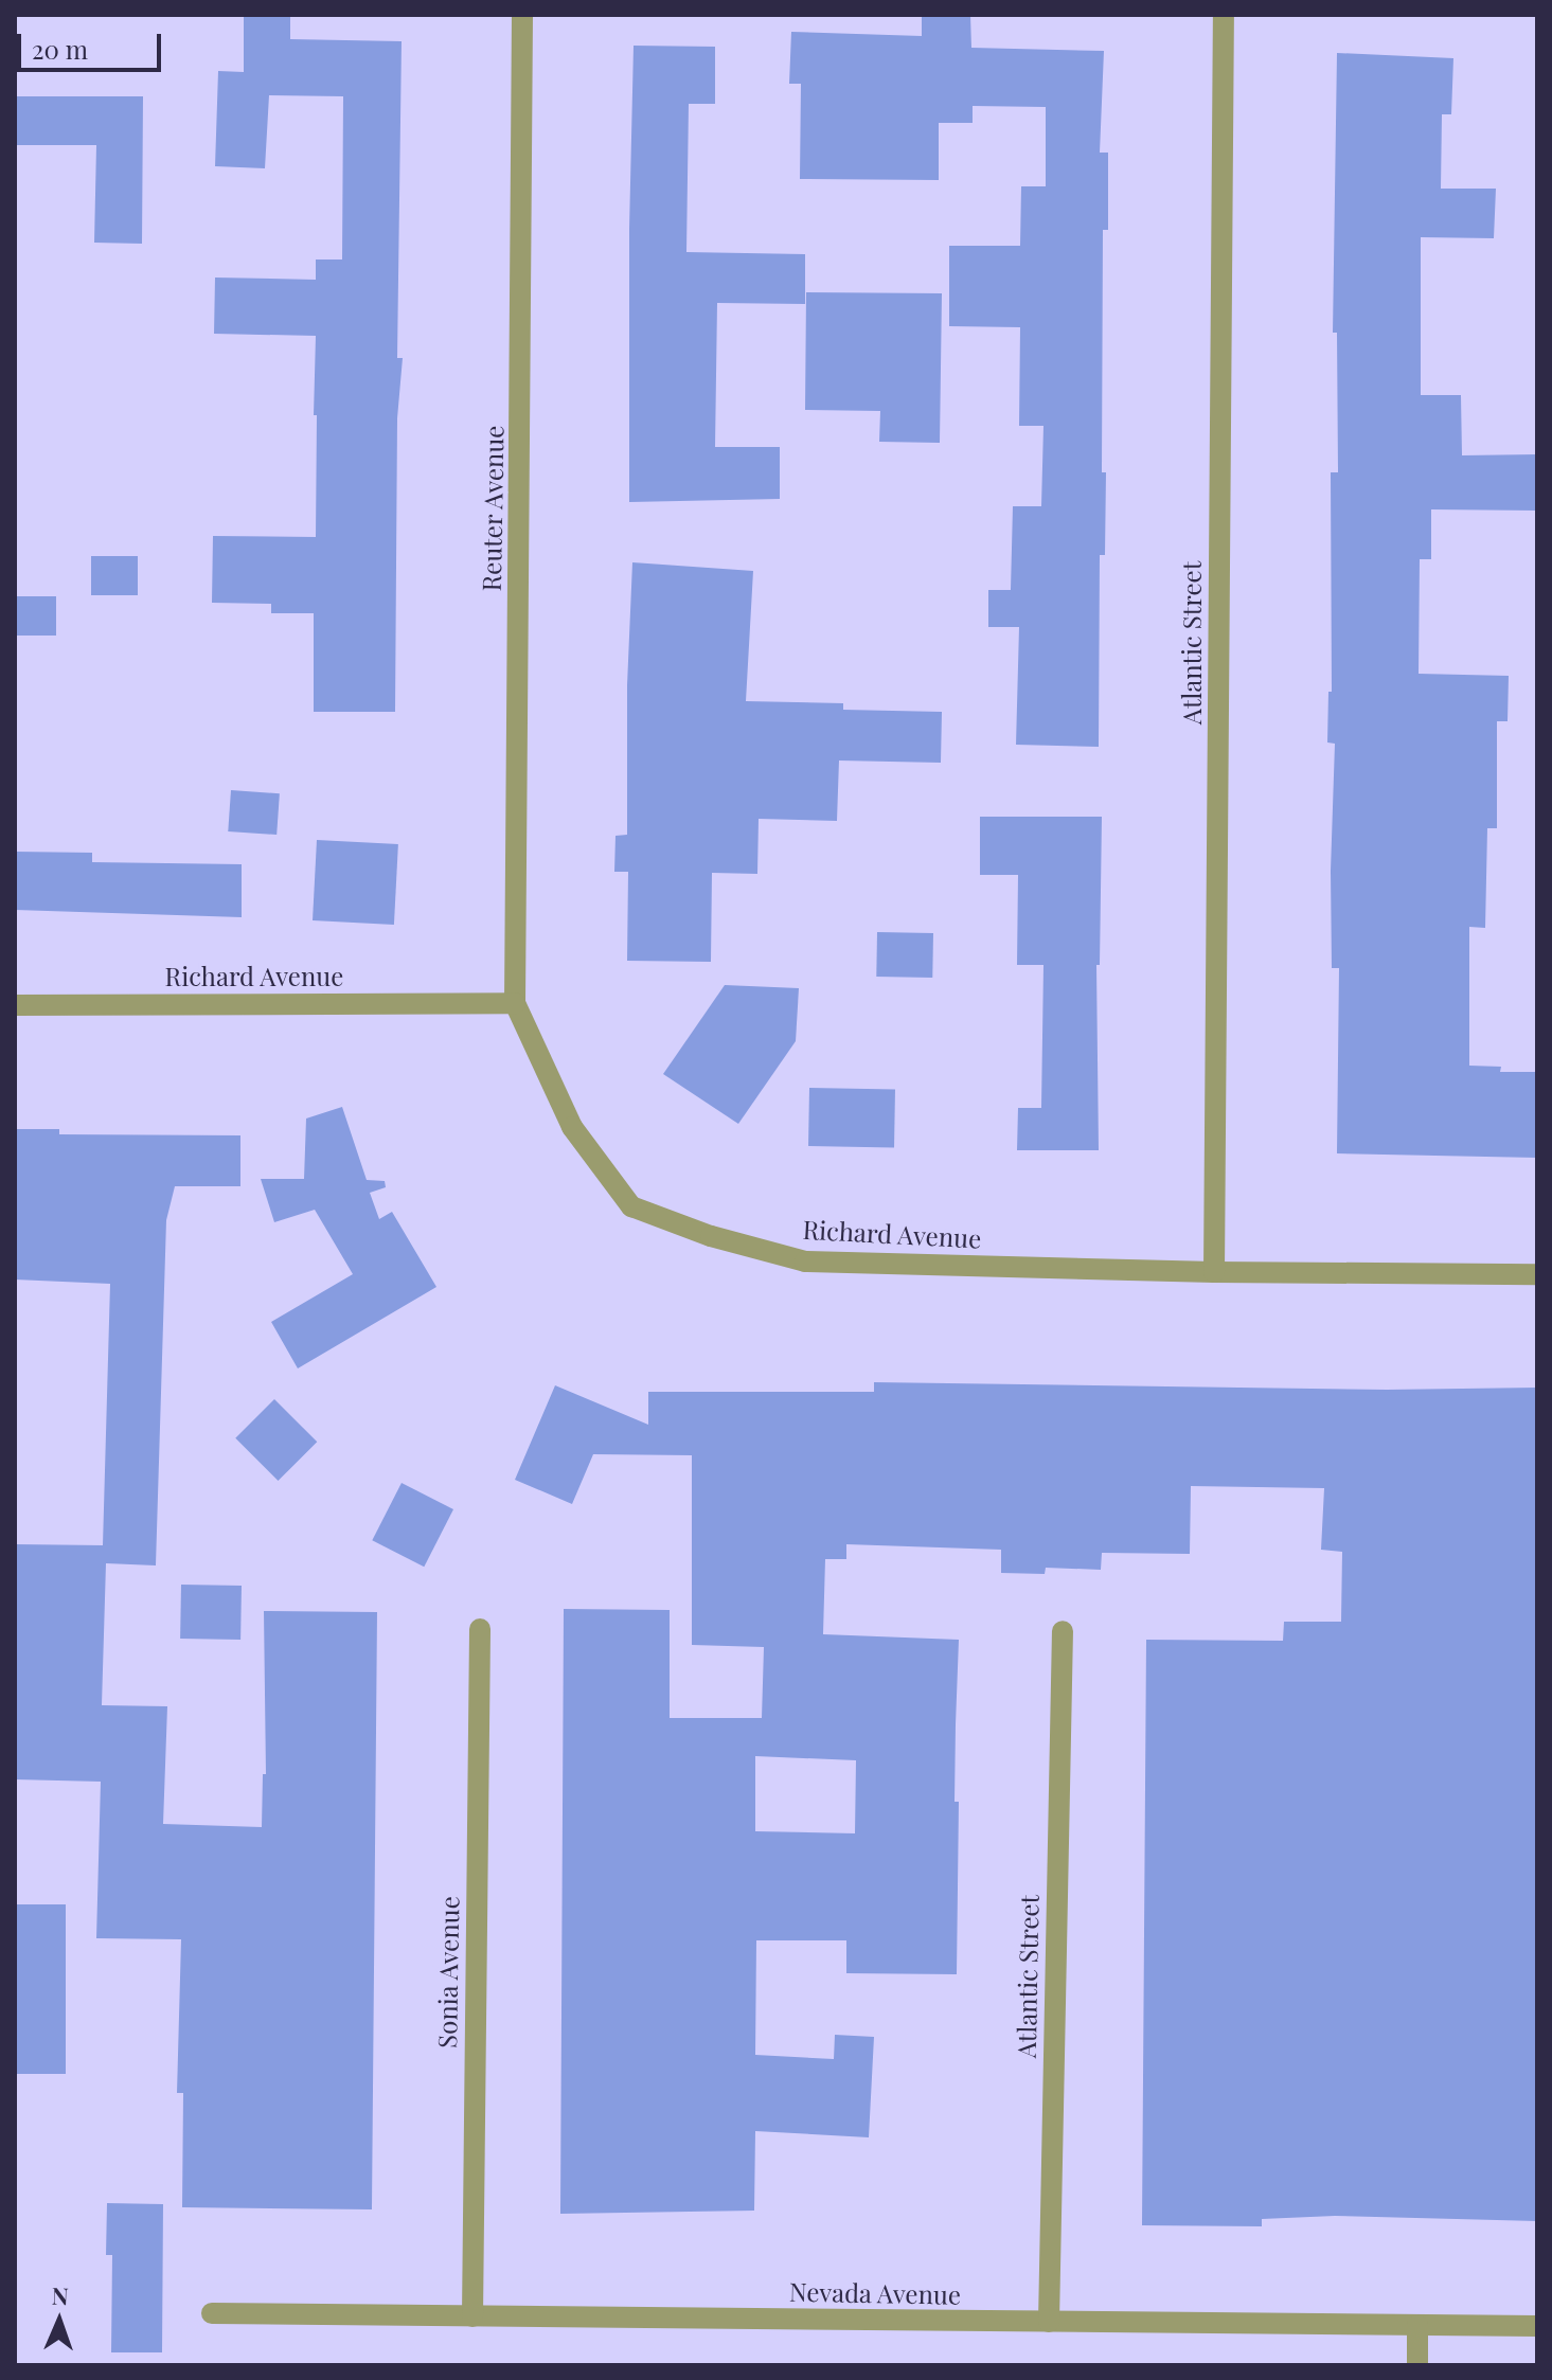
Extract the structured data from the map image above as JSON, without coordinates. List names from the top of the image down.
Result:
{
  "streets": {
    "street": [
      "Reuter Avenue",
      "Atlantic Street",
      "Richard Avenue",
      "Sonia Avenue",
      "Nevada Avenue"
    ]
  },
  "crossings": [
    ["Reuter Avenue", "Richard Avenue"],
    ["Atlantic Street", "Richard Avenue"],
    ["Atlantic Street", "Nevada Avenue"],
    ["Sonia Avenue", "Nevada Avenue"]
  ],
  "scale_bar": "20 m",
  "north": "top"
}
